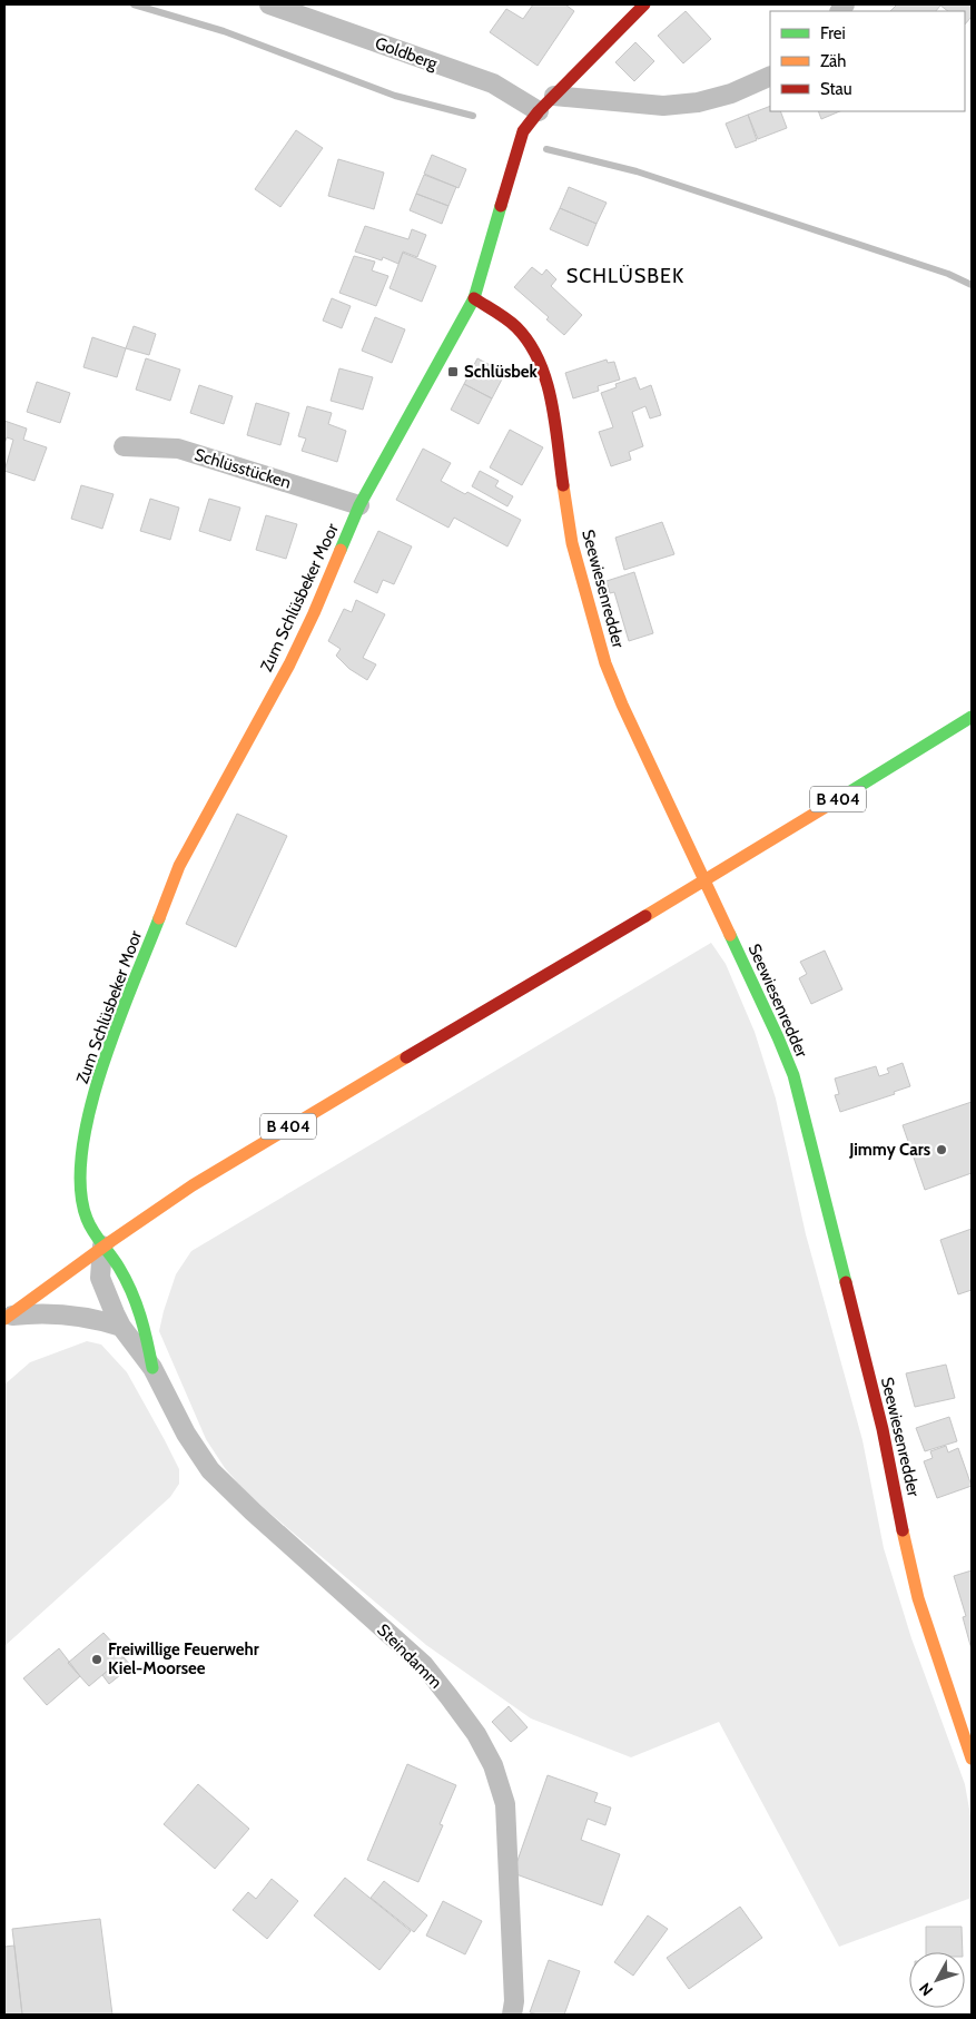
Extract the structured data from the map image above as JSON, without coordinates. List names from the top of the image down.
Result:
{
  "streets": {
    "street": [
      "Goldberg",
      "Schlüsstücken",
      "Seewiesenredder",
      "Zum Schlüsbeker Moor",
      "B 404",
      "Steindamm"
    ]
  },
  "crossings": [
    ["Goldberg", "Zum Schlüsbeker Moor"],
    ["Schlüsstücken", "Zum Schlüsbeker Moor"],
    ["Seewiesenredder", "Zum Schlüsbeker Moor"],
    ["Seewiesenredder", "B 404"],
    ["Zum Schlüsbeker Moor", "B 404"],
    ["Zum Schlüsbeker Moor", "Steindamm"],
    ["B 404", "Steindamm"]
  ],
  "districts": ["SCHLÜSBEK"],
  "places": {
    "transit": ["Schlüsbek"],
    "other": ["Jimmy Cars", "Freiwillige Feuerwehr Kiel-Moorsee"]
  },
  "legend": ["Frei", "Zäh", "Stau"],
  "north": "bottom left"
}
